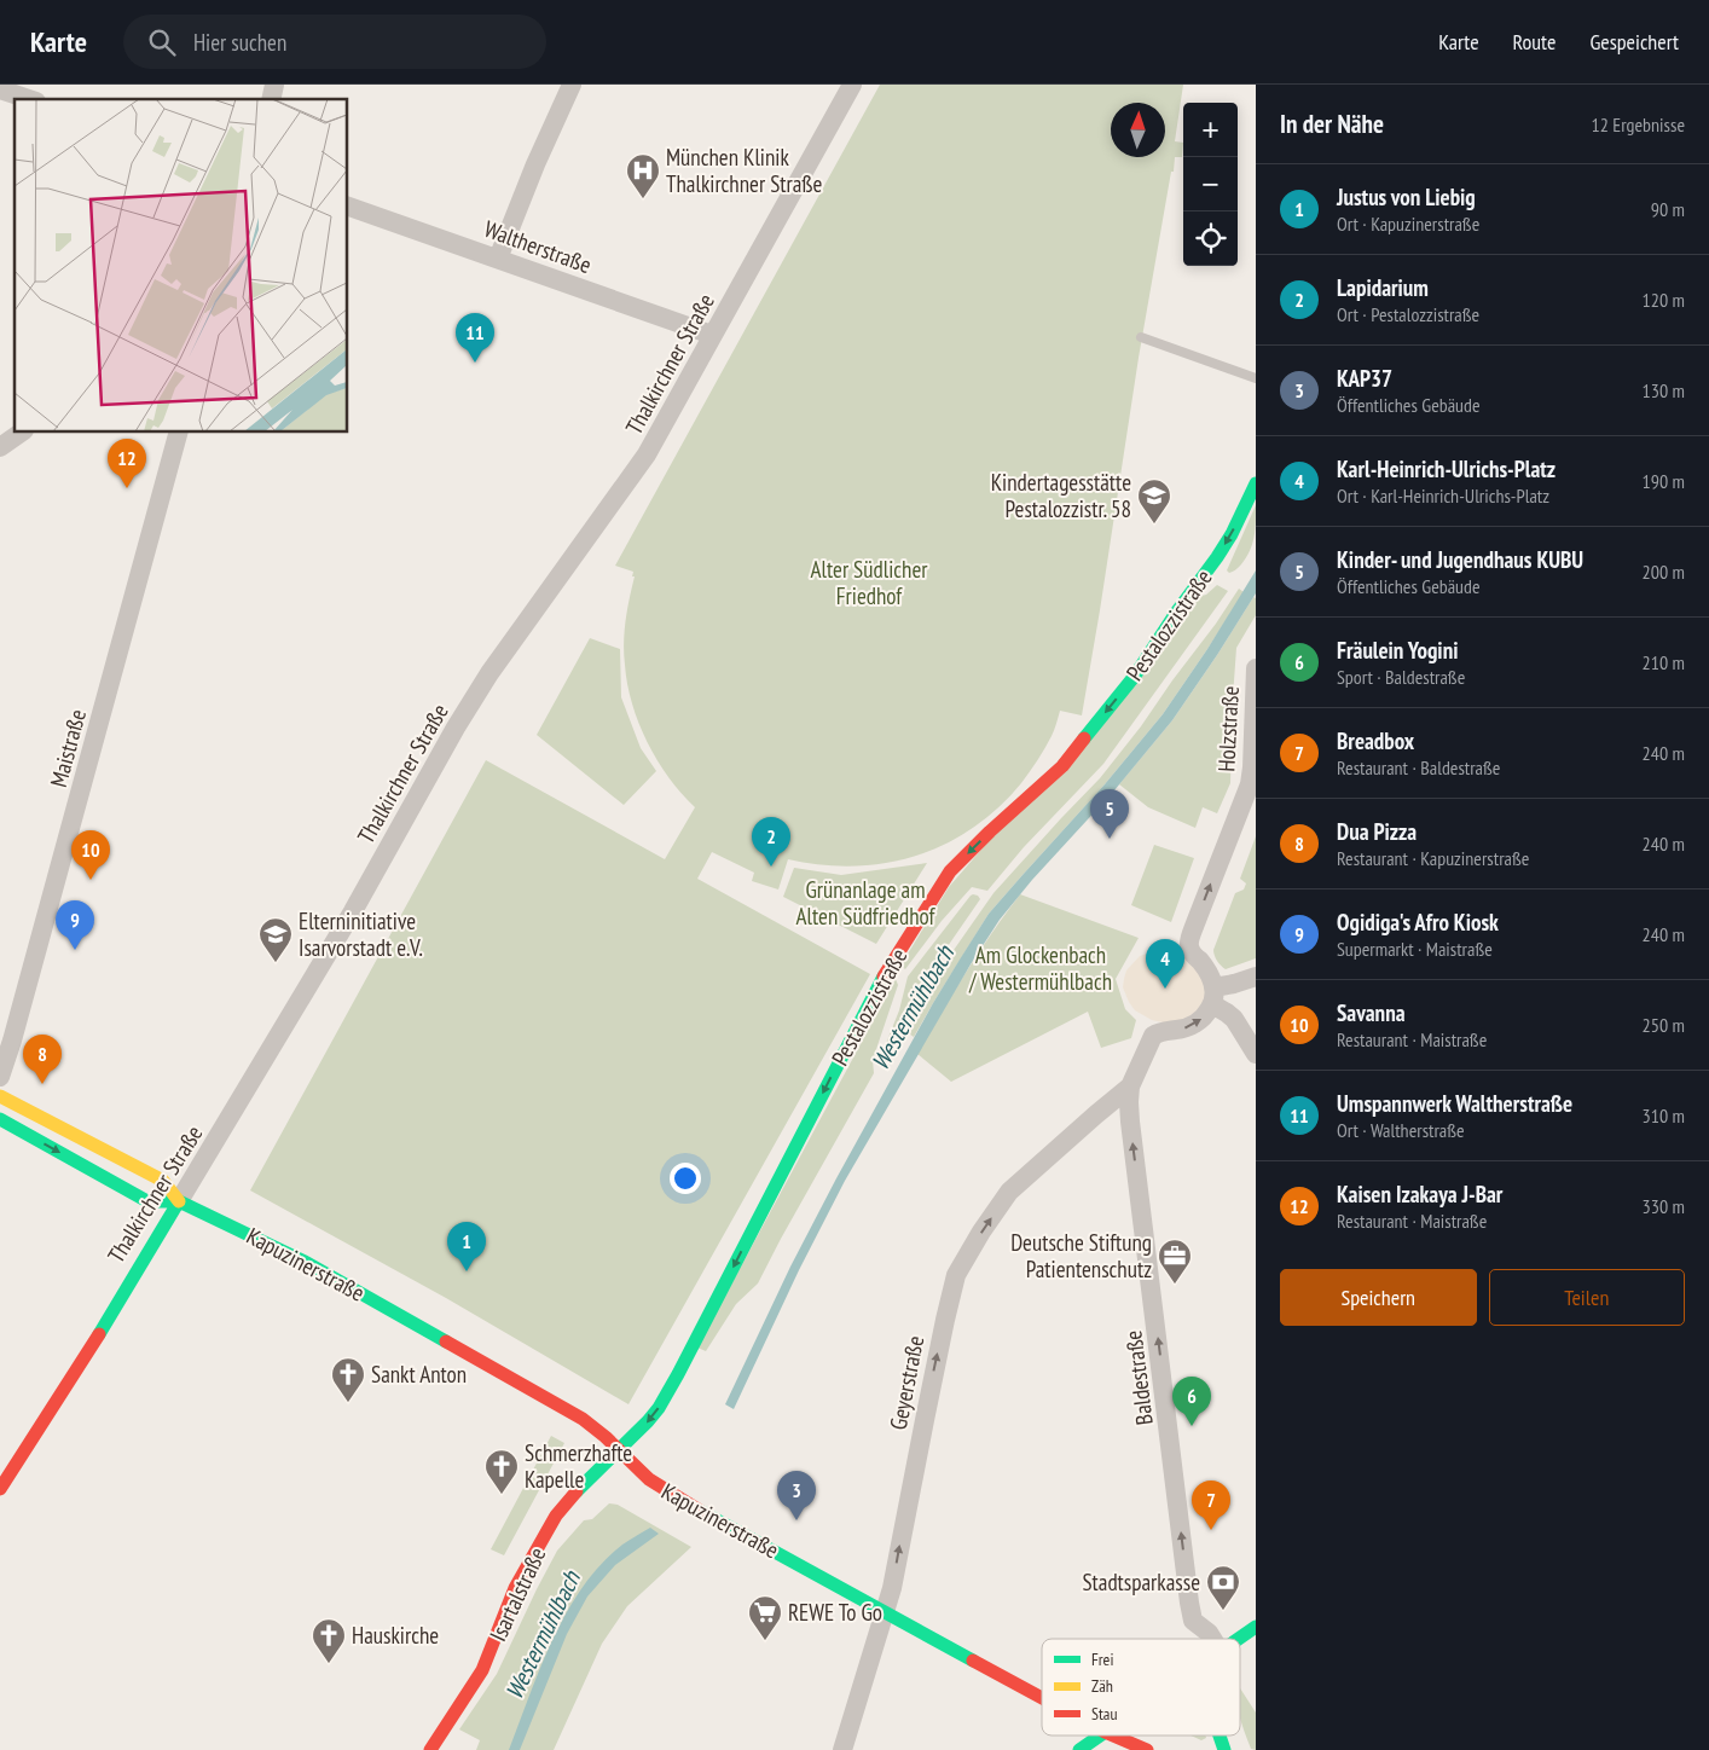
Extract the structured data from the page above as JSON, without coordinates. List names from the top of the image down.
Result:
{
  "streets": {
    "street": [
      "Waltherstraße",
      "Thalkirchner Straße",
      "Pestalozzistraße",
      "Holzstraße",
      "Maistraße",
      "Kapuzinerstraße",
      "Baldestraße",
      "Geyerstraße",
      "Isartalstraße"
    ]
  },
  "crossings": [
    ["Waltherstraße", "Thalkirchner Straße"],
    ["Thalkirchner Straße", "Kapuzinerstraße"],
    ["Pestalozzistraße", "Kapuzinerstraße"],
    ["Pestalozzistraße", "Isartalstraße"],
    ["Kapuzinerstraße", "Geyerstraße"],
    ["Kapuzinerstraße", "Isartalstraße"],
    ["Baldestraße", "Geyerstraße"]
  ],
  "one_way": [
    "Pestalozzistraße",
    "Holzstraße",
    "Baldestraße",
    "Geyerstraße"
  ],
  "water": ["Westermühlbach"],
  "parks": ["Alter Südlicher Friedhof", "Grünanlage am Alten Südfriedhof", "Am Glockenbach / Westermühlbach"],
  "places": {
    "hospital": ["München Klinik Thalkirchner Straße"],
    "school or university": ["Kindertagesstätte Pestalozzistr. 58", "Elterninitiative Isarvorstadt e.V."],
    "office": ["Deutsche Stiftung Patientenschutz"],
    "church": ["Sankt Anton", "Schmerzhafte Kapelle", "Hauskirche"],
    "bank": ["Stadtsparkasse"],
    "supermarket": ["REWE To Go"]
  },
  "legend": ["Frei", "Zäh", "Stau"],
  "north": "top",
  "page": {
    "header": "Karte",
    "search": "Hier suchen",
    "nav": ["Karte", "Route", "Gespeichert"],
    "heading": ["In der Nähe", "12 Ergebnisse"],
    "map_buttons": ["+", "−"],
    "list": [
      {
        "mark": "1",
        "name": "Justus von Liebig",
        "note": "Ort · Kapuzinerstraße",
        "value": "90 m"
      },
      {
        "mark": "2",
        "name": "Lapidarium",
        "note": "Ort · Pestalozzistraße",
        "value": "120 m"
      },
      {
        "mark": "3",
        "name": "KAP37",
        "note": "Öffentliches Gebäude",
        "value": "130 m"
      },
      {
        "mark": "4",
        "name": "Karl-Heinrich-Ulrichs-Platz",
        "note": "Ort · Karl-Heinrich-Ulrichs-Platz",
        "value": "190 m"
      },
      {
        "mark": "5",
        "name": "Kinder- und Jugendhaus KUBU",
        "note": "Öffentliches Gebäude",
        "value": "200 m"
      },
      {
        "mark": "6",
        "name": "Fräulein Yogini",
        "note": "Sport · Baldestraße",
        "value": "210 m"
      },
      {
        "mark": "7",
        "name": "Breadbox",
        "note": "Restaurant · Baldestraße",
        "value": "240 m"
      },
      {
        "mark": "8",
        "name": "Dua Pizza",
        "note": "Restaurant · Kapuzinerstraße",
        "value": "240 m"
      },
      {
        "mark": "9",
        "name": "Ogidiga's Afro Kiosk",
        "note": "Supermarkt · Maistraße",
        "value": "240 m"
      },
      {
        "mark": "10",
        "name": "Savanna",
        "note": "Restaurant · Maistraße",
        "value": "250 m"
      },
      {
        "mark": "11",
        "name": "Umspannwerk Waltherstraße",
        "note": "Ort · Waltherstraße",
        "value": "310 m"
      },
      {
        "mark": "12",
        "name": "Kaisen Izakaya J-Bar",
        "note": "Restaurant · Maistraße",
        "value": "330 m"
      }
    ],
    "pins": [
      "11",
      "12",
      "5",
      "2",
      "10",
      "9",
      "4",
      "8",
      "1",
      "6",
      "3",
      "7"
    ],
    "buttons": ["Speichern", "Teilen"]
  }
}
